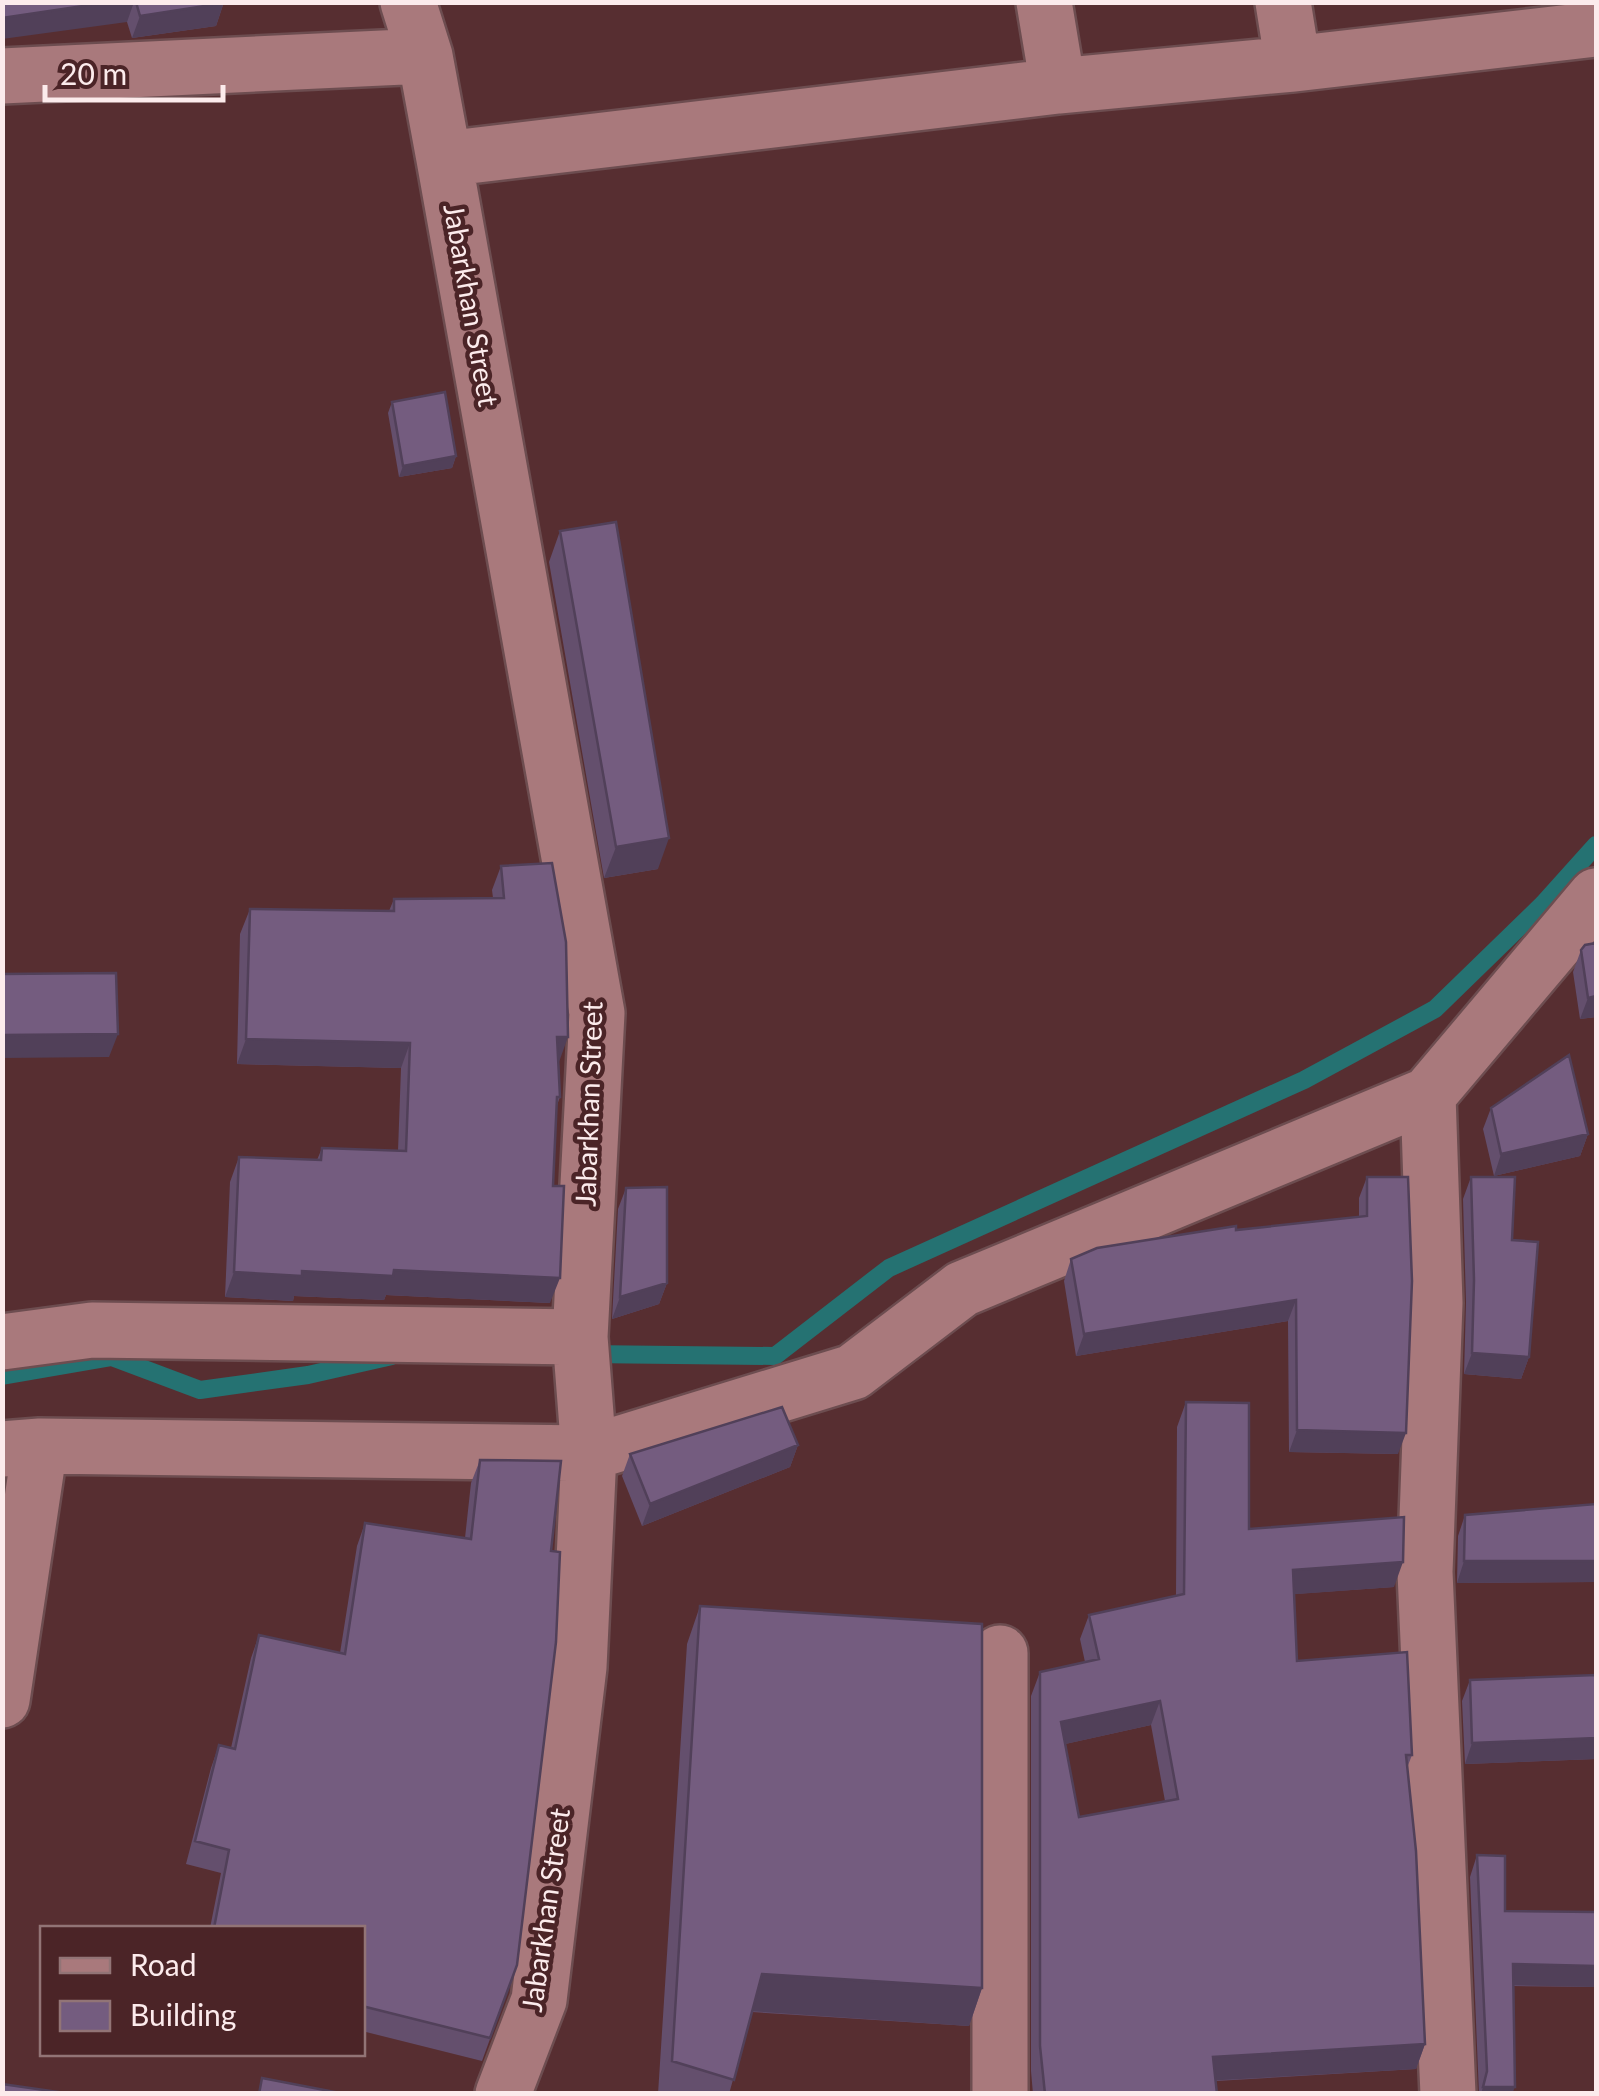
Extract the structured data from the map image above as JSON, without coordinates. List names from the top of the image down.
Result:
{
  "streets": {
    "street": ["Jabarkhan Street"]
  },
  "legend": ["Road", "Building"],
  "scale_bar": "20 m"
}
